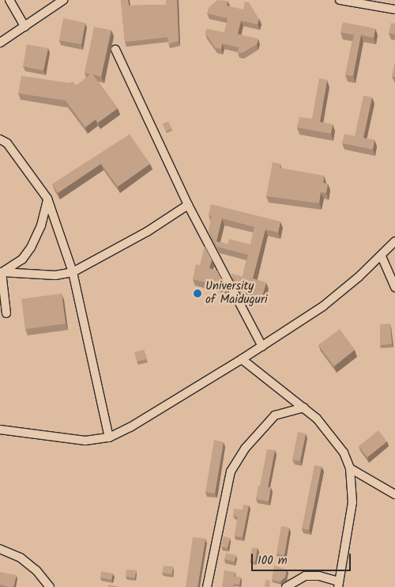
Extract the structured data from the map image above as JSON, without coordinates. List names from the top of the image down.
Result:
{
  "places": ["University of Maiduguri"],
  "scale_bar": "100 m"
}
